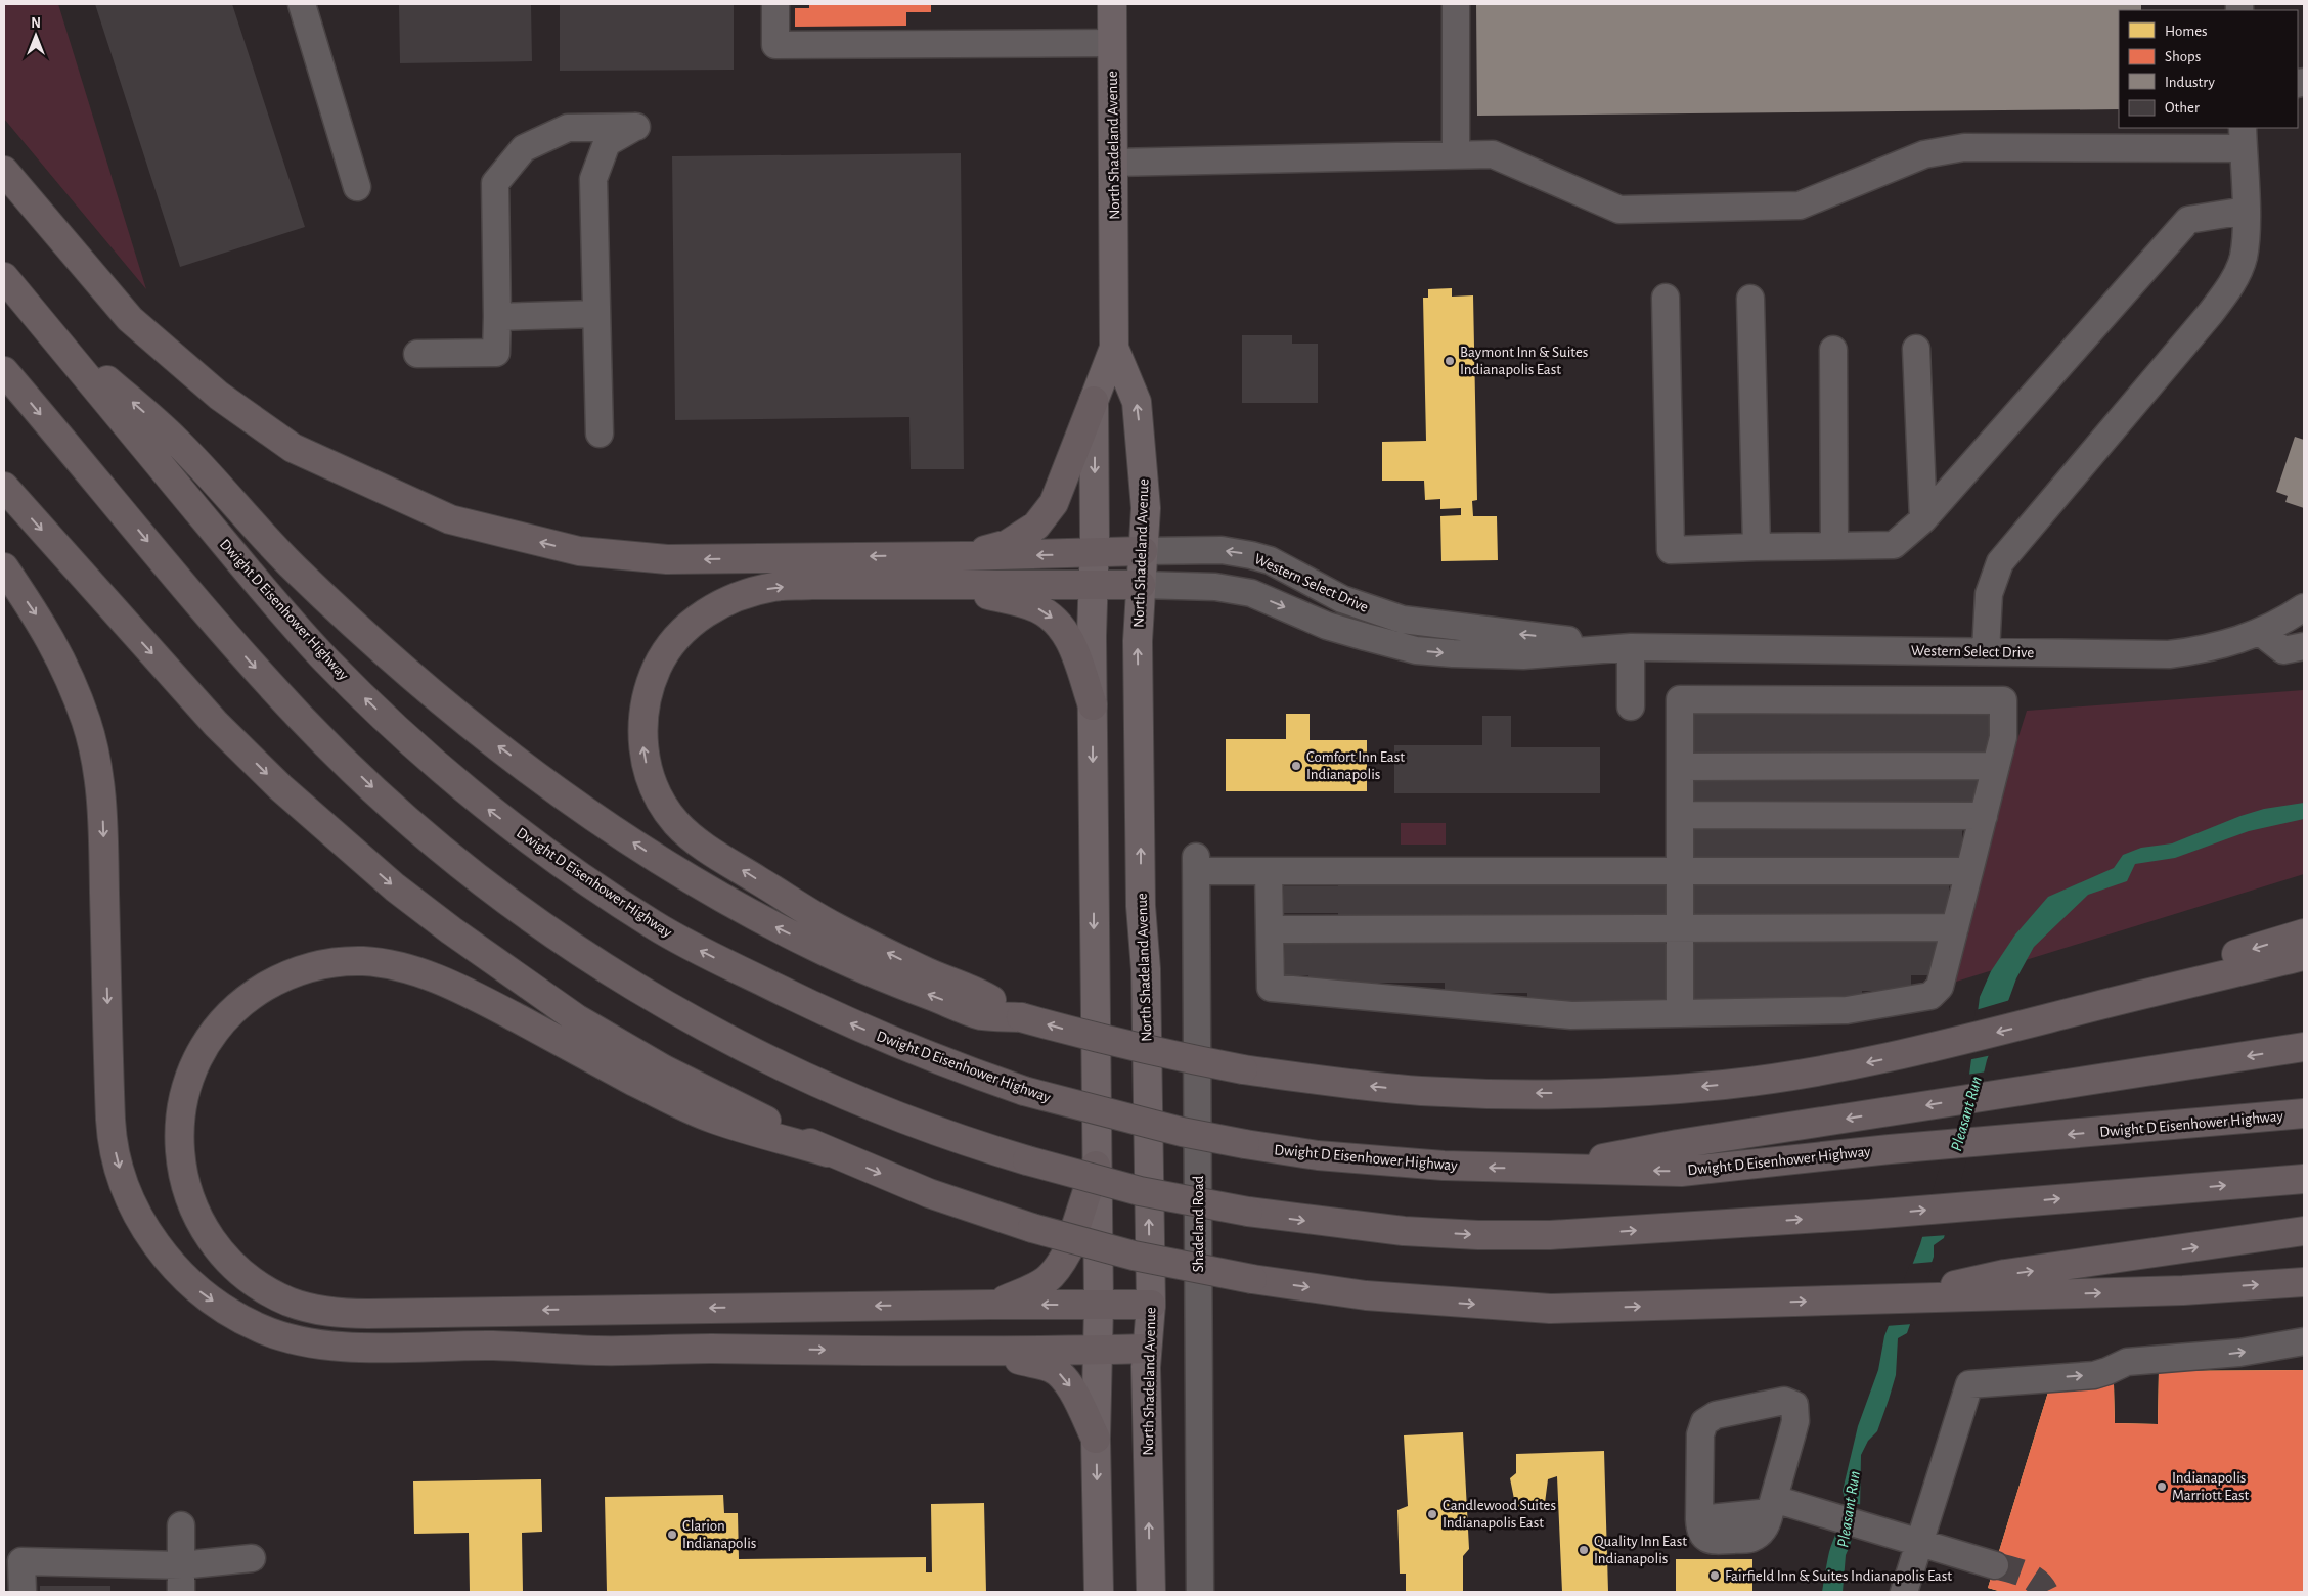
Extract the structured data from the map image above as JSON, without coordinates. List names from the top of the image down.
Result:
{
  "streets": {
    "highway": ["Dwight D Eisenhower Highway"],
    "main road": ["North Shadeland Avenue"],
    "street": ["Western Select Drive", "Shadeland Road"]
  },
  "crossings": [
    ["North Shadeland Avenue", "Western Select Drive"]
  ],
  "water": ["Pleasant Run"],
  "places": [
    "Baymont Inn & Suites Indianapolis East",
    "Comfort Inn East Indianapolis",
    "Indianapolis Marriott East",
    "Candlewood Suites Indianapolis East",
    "Clarion Indianapolis",
    "Quality Inn East Indianapolis",
    "Fairfield Inn & Suites Indianapolis East"
  ],
  "legend": [
    "Homes",
    "Shops",
    "Industry",
    "Other"
  ],
  "north": "top"
}
